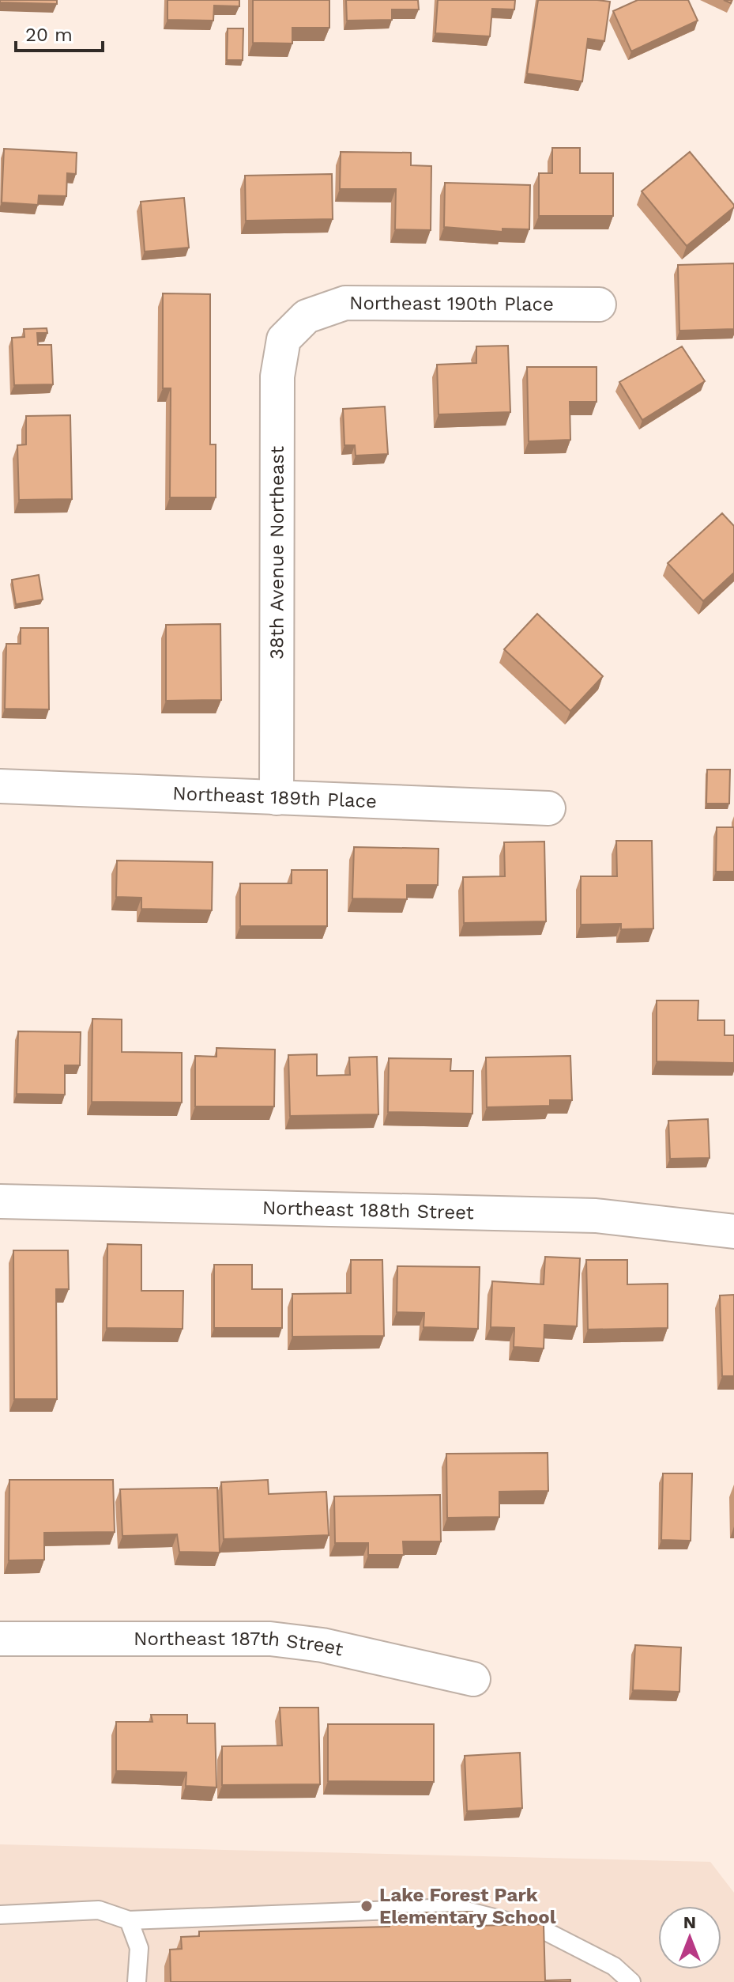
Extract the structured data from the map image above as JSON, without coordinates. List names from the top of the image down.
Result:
{
  "streets": {
    "street": [
      "Northeast 190th Place",
      "38th Avenue Northeast",
      "Northeast 189th Place",
      "Northeast 188th Street",
      "Northeast 187th Street"
    ]
  },
  "crossings": [
    ["Northeast 190th Place", "38th Avenue Northeast"],
    ["38th Avenue Northeast", "Northeast 189th Place"]
  ],
  "places": ["Lake Forest Park Elementary School"],
  "scale_bar": "20 m",
  "north": "top"
}
